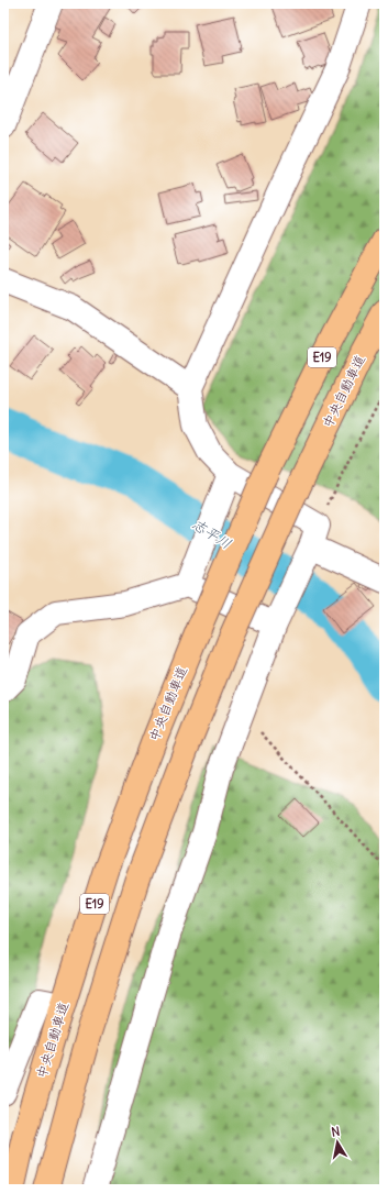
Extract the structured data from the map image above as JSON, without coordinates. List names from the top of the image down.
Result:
{
  "streets": {
    "highway": ["E19", "中央自動車道"]
  },
  "water": ["志平川"],
  "north": "top"
}
